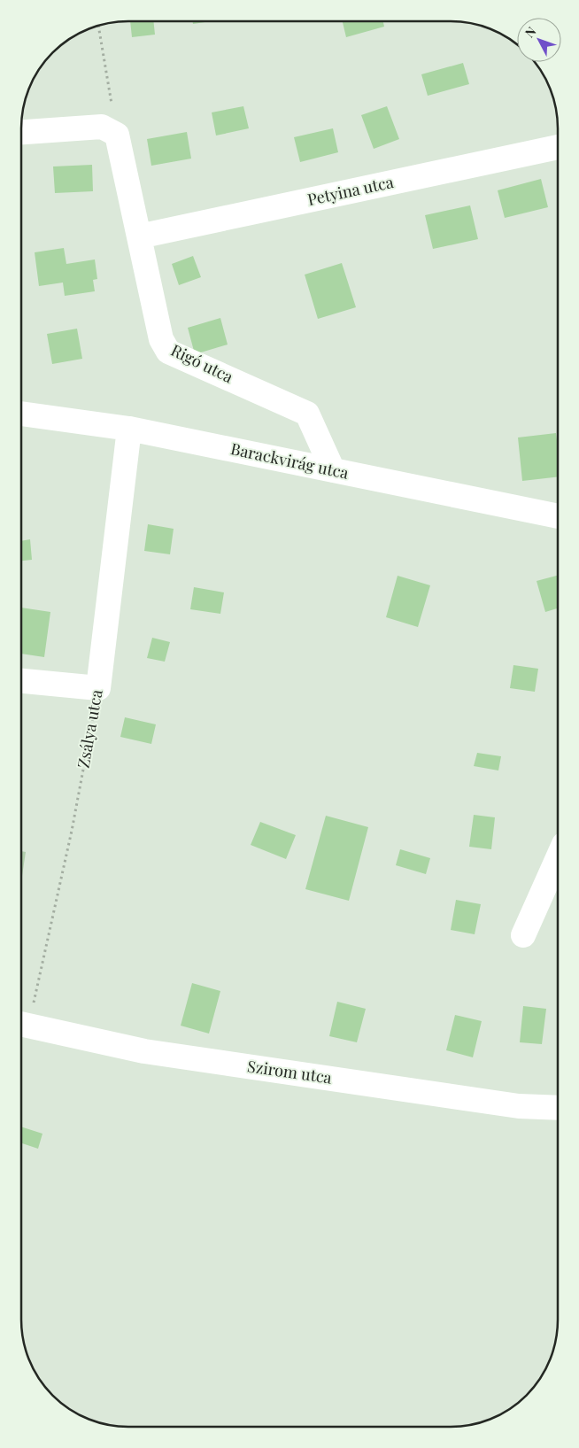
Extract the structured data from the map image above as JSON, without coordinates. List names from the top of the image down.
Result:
{
  "streets": {
    "street": [
      "Petyina utca",
      "Rigó utca",
      "Barackvirág utca",
      "Zsálya utca",
      "Szirom utca"
    ]
  },
  "crossings": [
    ["Petyina utca", "Rigó utca"],
    ["Rigó utca", "Barackvirág utca"],
    ["Barackvirág utca", "Zsálya utca"],
    ["Zsálya utca", "Szirom utca"]
  ],
  "north": "top left"
}
